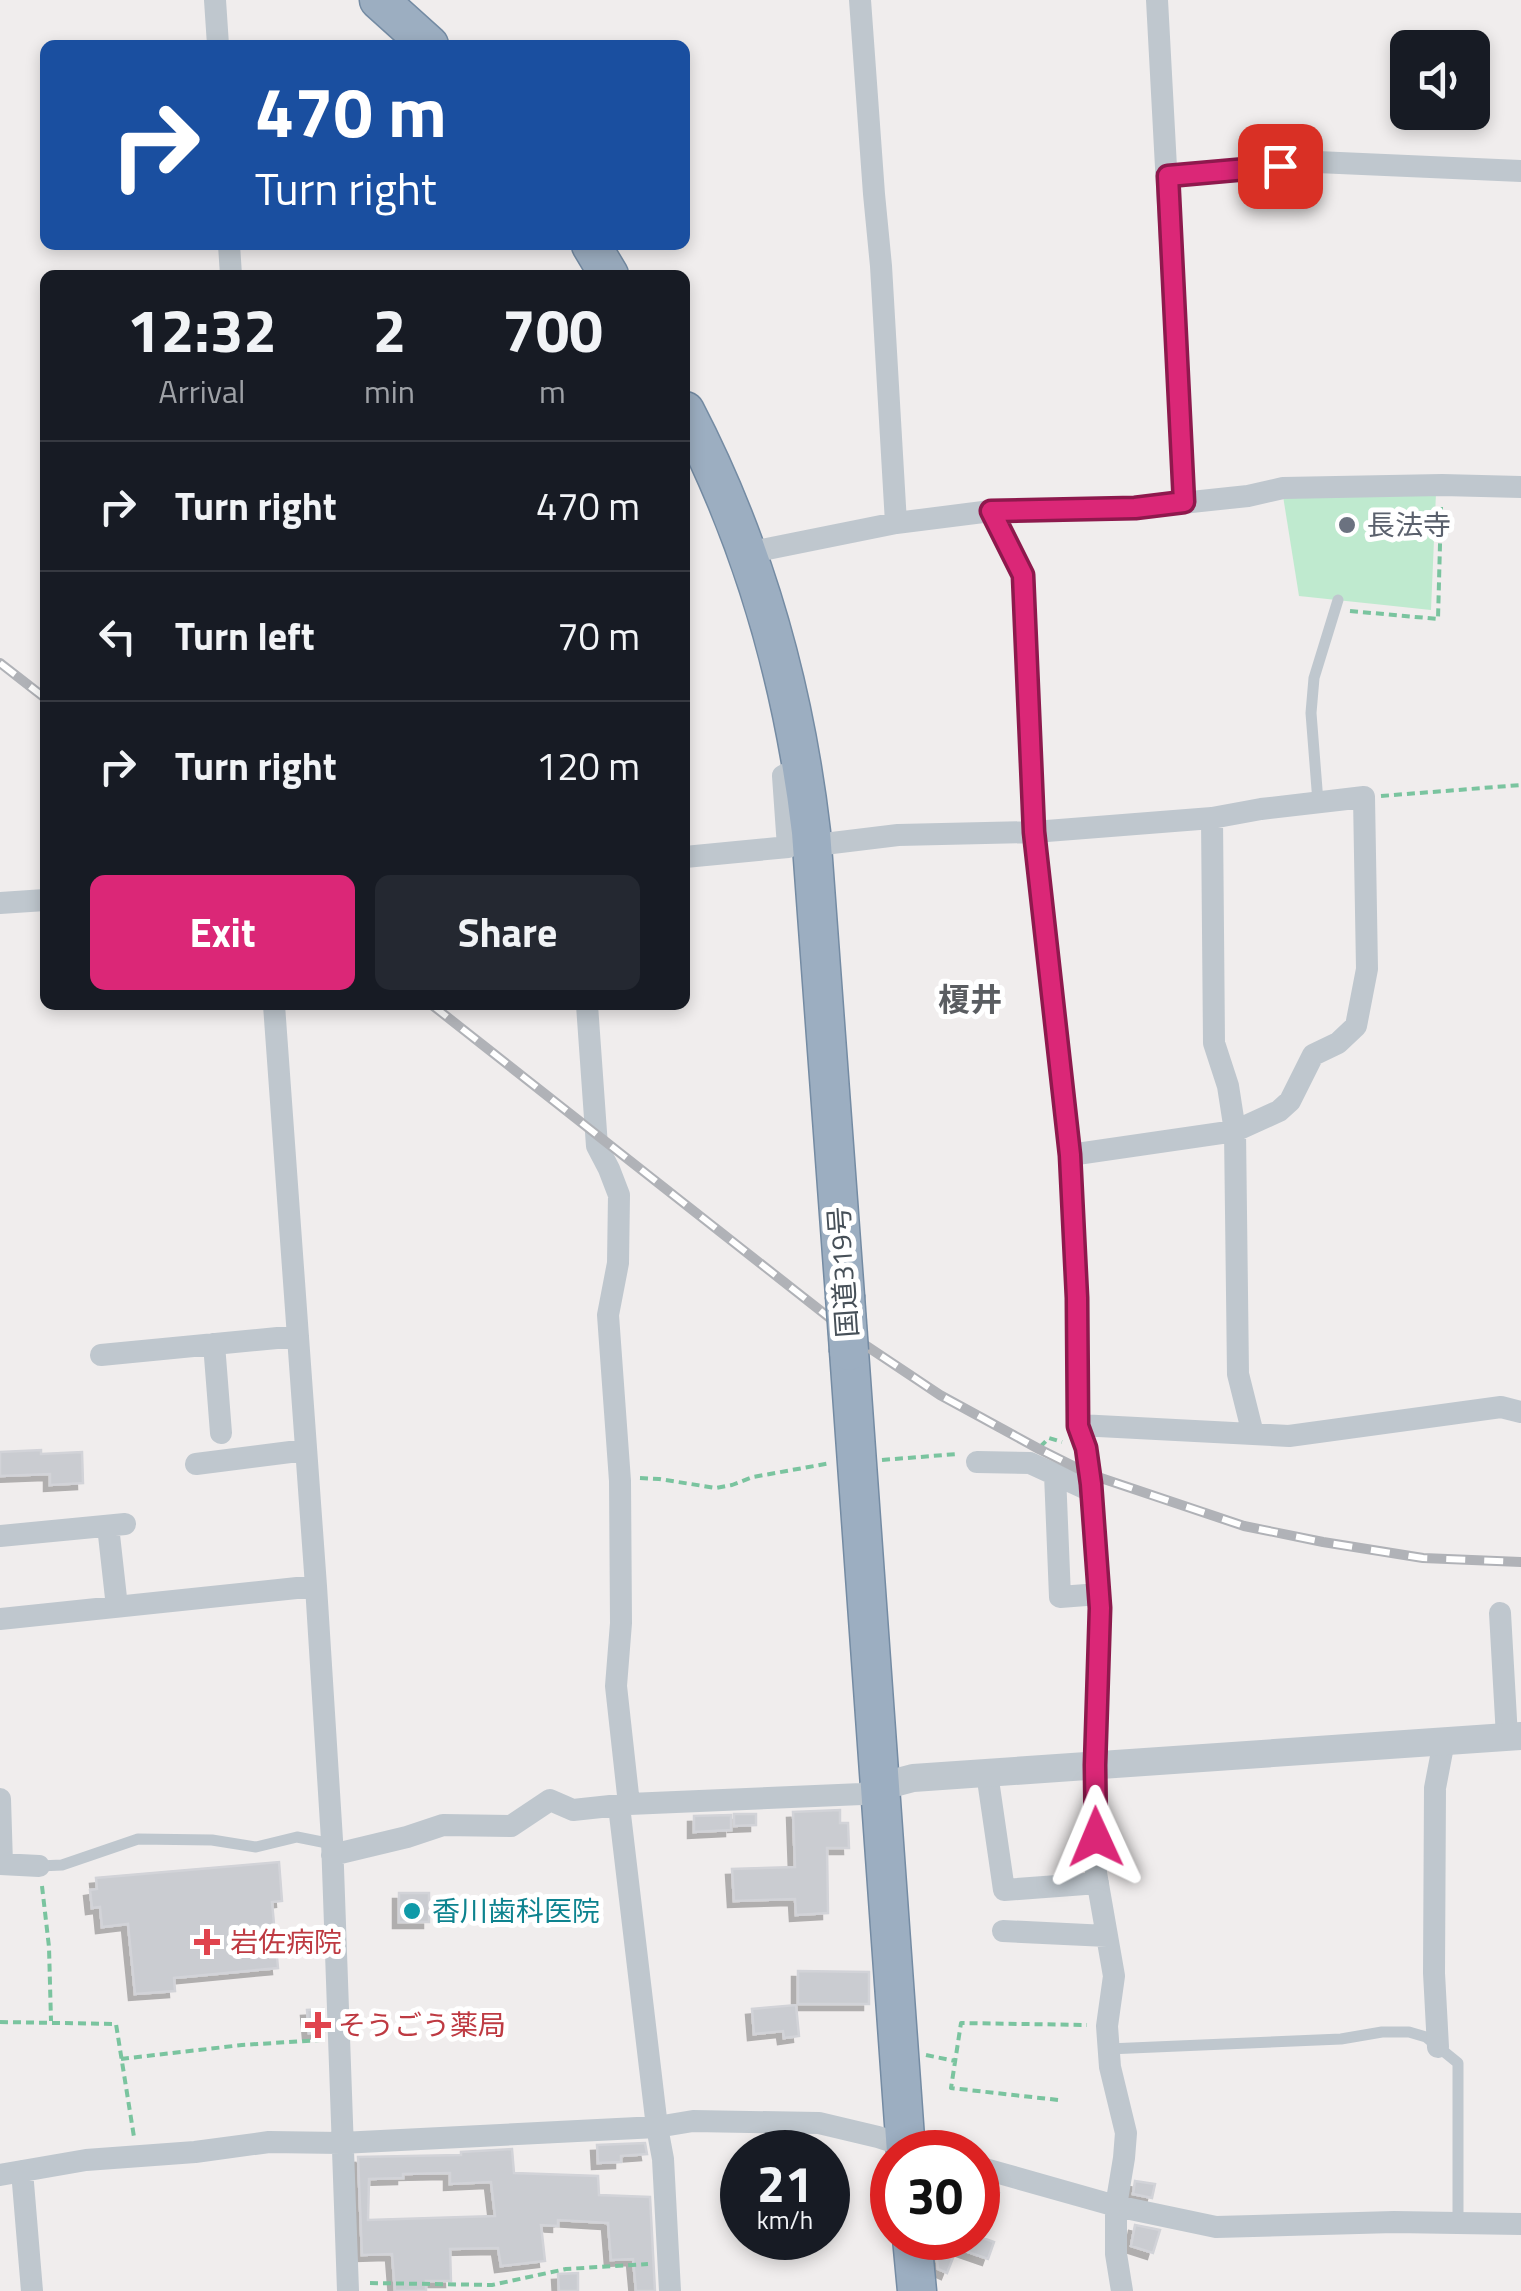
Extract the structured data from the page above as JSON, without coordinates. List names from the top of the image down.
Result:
{
  "streets": {
    "highway": ["国道319号"]
  },
  "districts": ["榎井"],
  "places": {
    "other": ["長法寺", "香川歯科医院"],
    "health": ["岩佐病院", "そうごう薬局"]
  },
  "page": {
    "turn": ["470 m", "Turn right"],
    "eta": [
      "12:32",
      "Arrival",
      "2",
      "min",
      "700",
      "m"
    ],
    "list": [
      {
        "name": "Turn right",
        "value": "470 m"
      },
      {
        "name": "Turn left",
        "value": "70 m"
      },
      {
        "name": "Turn right",
        "value": "120 m"
      }
    ],
    "buttons": ["Exit", "Share"],
    "speed": "21 km/h",
    "limit": "30"
  }
}
